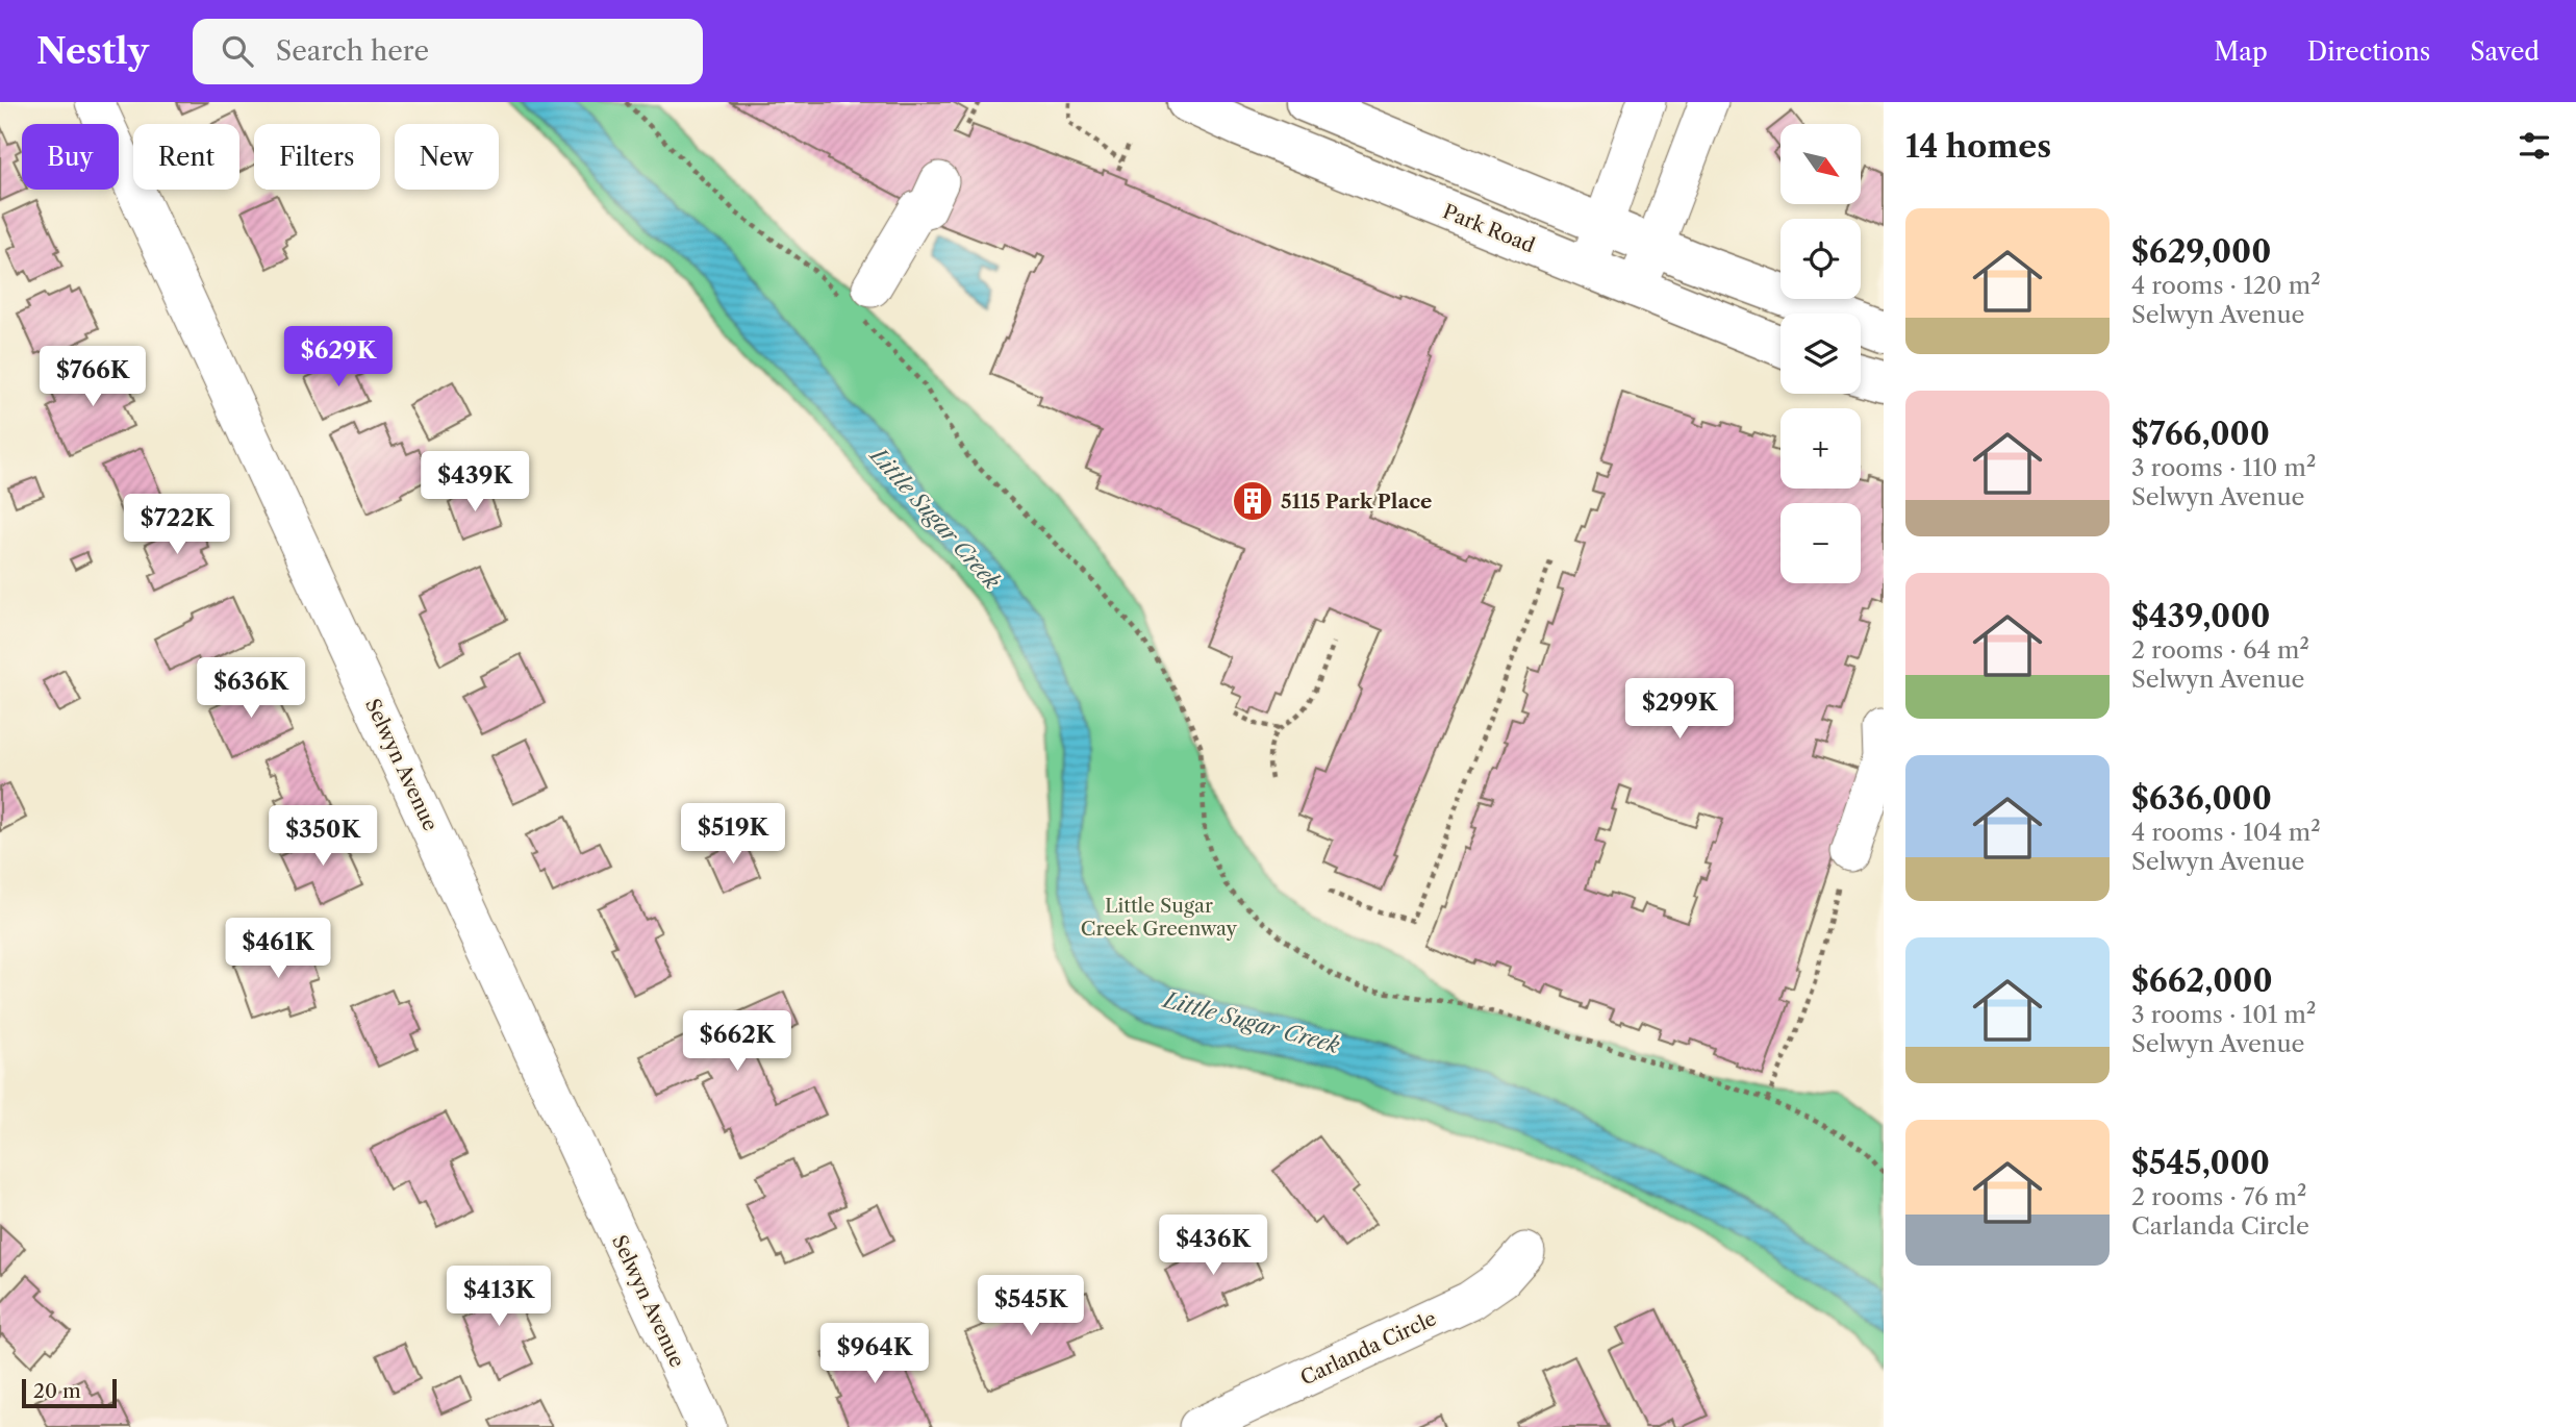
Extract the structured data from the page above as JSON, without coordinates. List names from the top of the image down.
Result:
{
  "streets": {
    "main road": ["Park Road"],
    "street": ["Selwyn Avenue", "Carlanda Circle"]
  },
  "water": ["Little Sugar Creek"],
  "parks": ["Little Sugar Creek Greenway"],
  "places": {
    "building": ["5115 Park Place"]
  },
  "scale_bar": "20 m",
  "north": "bottom right",
  "page": {
    "header": "Nestly",
    "search": "Search here",
    "nav": ["Map", "Directions", "Saved"],
    "heading": "14 homes",
    "map_buttons": ["+", "−"],
    "chip": [
      "Buy",
      "Rent",
      "Filters",
      "New"
    ],
    "list": [
      {
        "name": "$629,000",
        "note": "4 rooms · 120 m² · Selwyn Avenue"
      },
      {
        "name": "$766,000",
        "note": "3 rooms · 110 m² · Selwyn Avenue"
      },
      {
        "name": "$439,000",
        "note": "2 rooms · 64 m² · Selwyn Avenue"
      },
      {
        "name": "$636,000",
        "note": "4 rooms · 104 m² · Selwyn Avenue"
      },
      {
        "name": "$662,000",
        "note": "3 rooms · 101 m² · Selwyn Avenue"
      },
      {
        "name": "$545,000",
        "note": "2 rooms · 76 m² · Carlanda Circle"
      }
    ],
    "price": [
      "$629K",
      "$766K",
      "$439K",
      "$722K",
      "$636K",
      "$299K",
      "$519K",
      "$350K",
      "$461K",
      "$662K",
      "$436K",
      "$413K",
      "$545K",
      "$964K"
    ],
    "scale": "20 m"
  }
}
